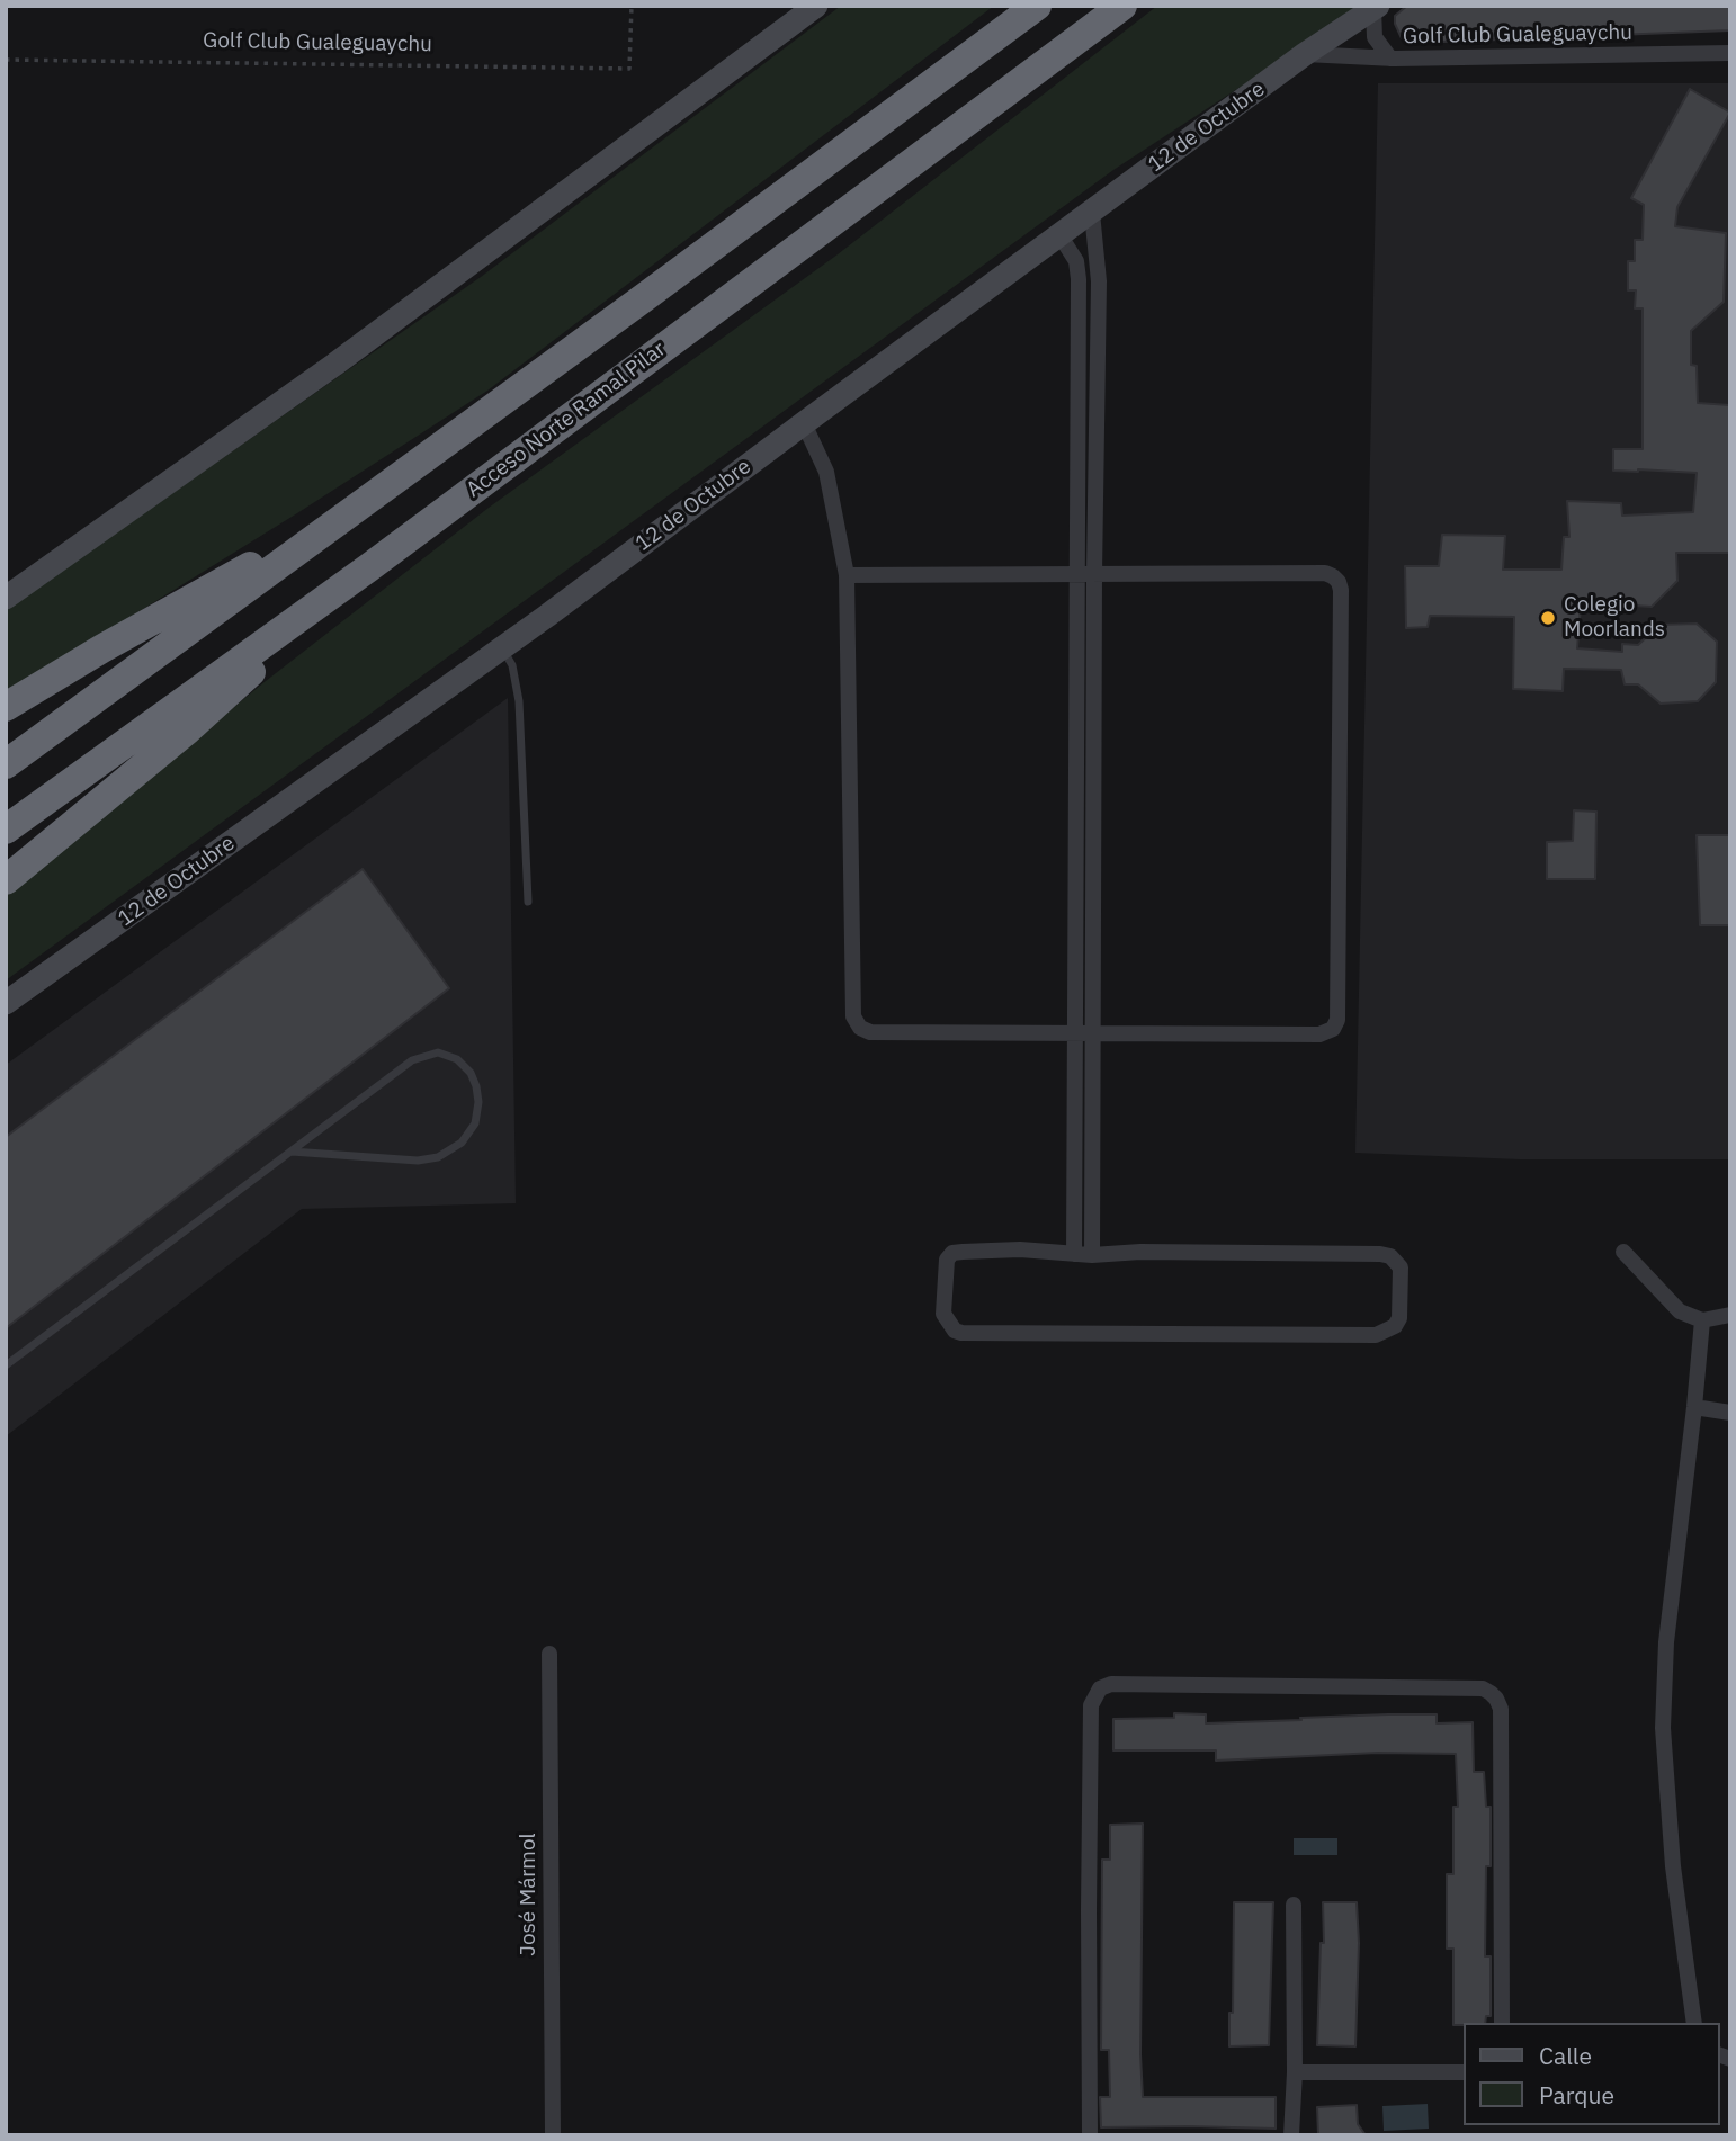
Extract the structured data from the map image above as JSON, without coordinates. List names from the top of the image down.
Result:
{
  "streets": {
    "highway": ["Acceso Norte Ramal Pilar"],
    "street": ["Golf Club Gualeguaychu", "12 de Octubre", "José Mármol"]
  },
  "crossings": [
    ["Golf Club Gualeguaychu", "12 de Octubre"]
  ],
  "places": ["Colegio Moorlands"],
  "legend": ["Calle", "Parque"]
}
